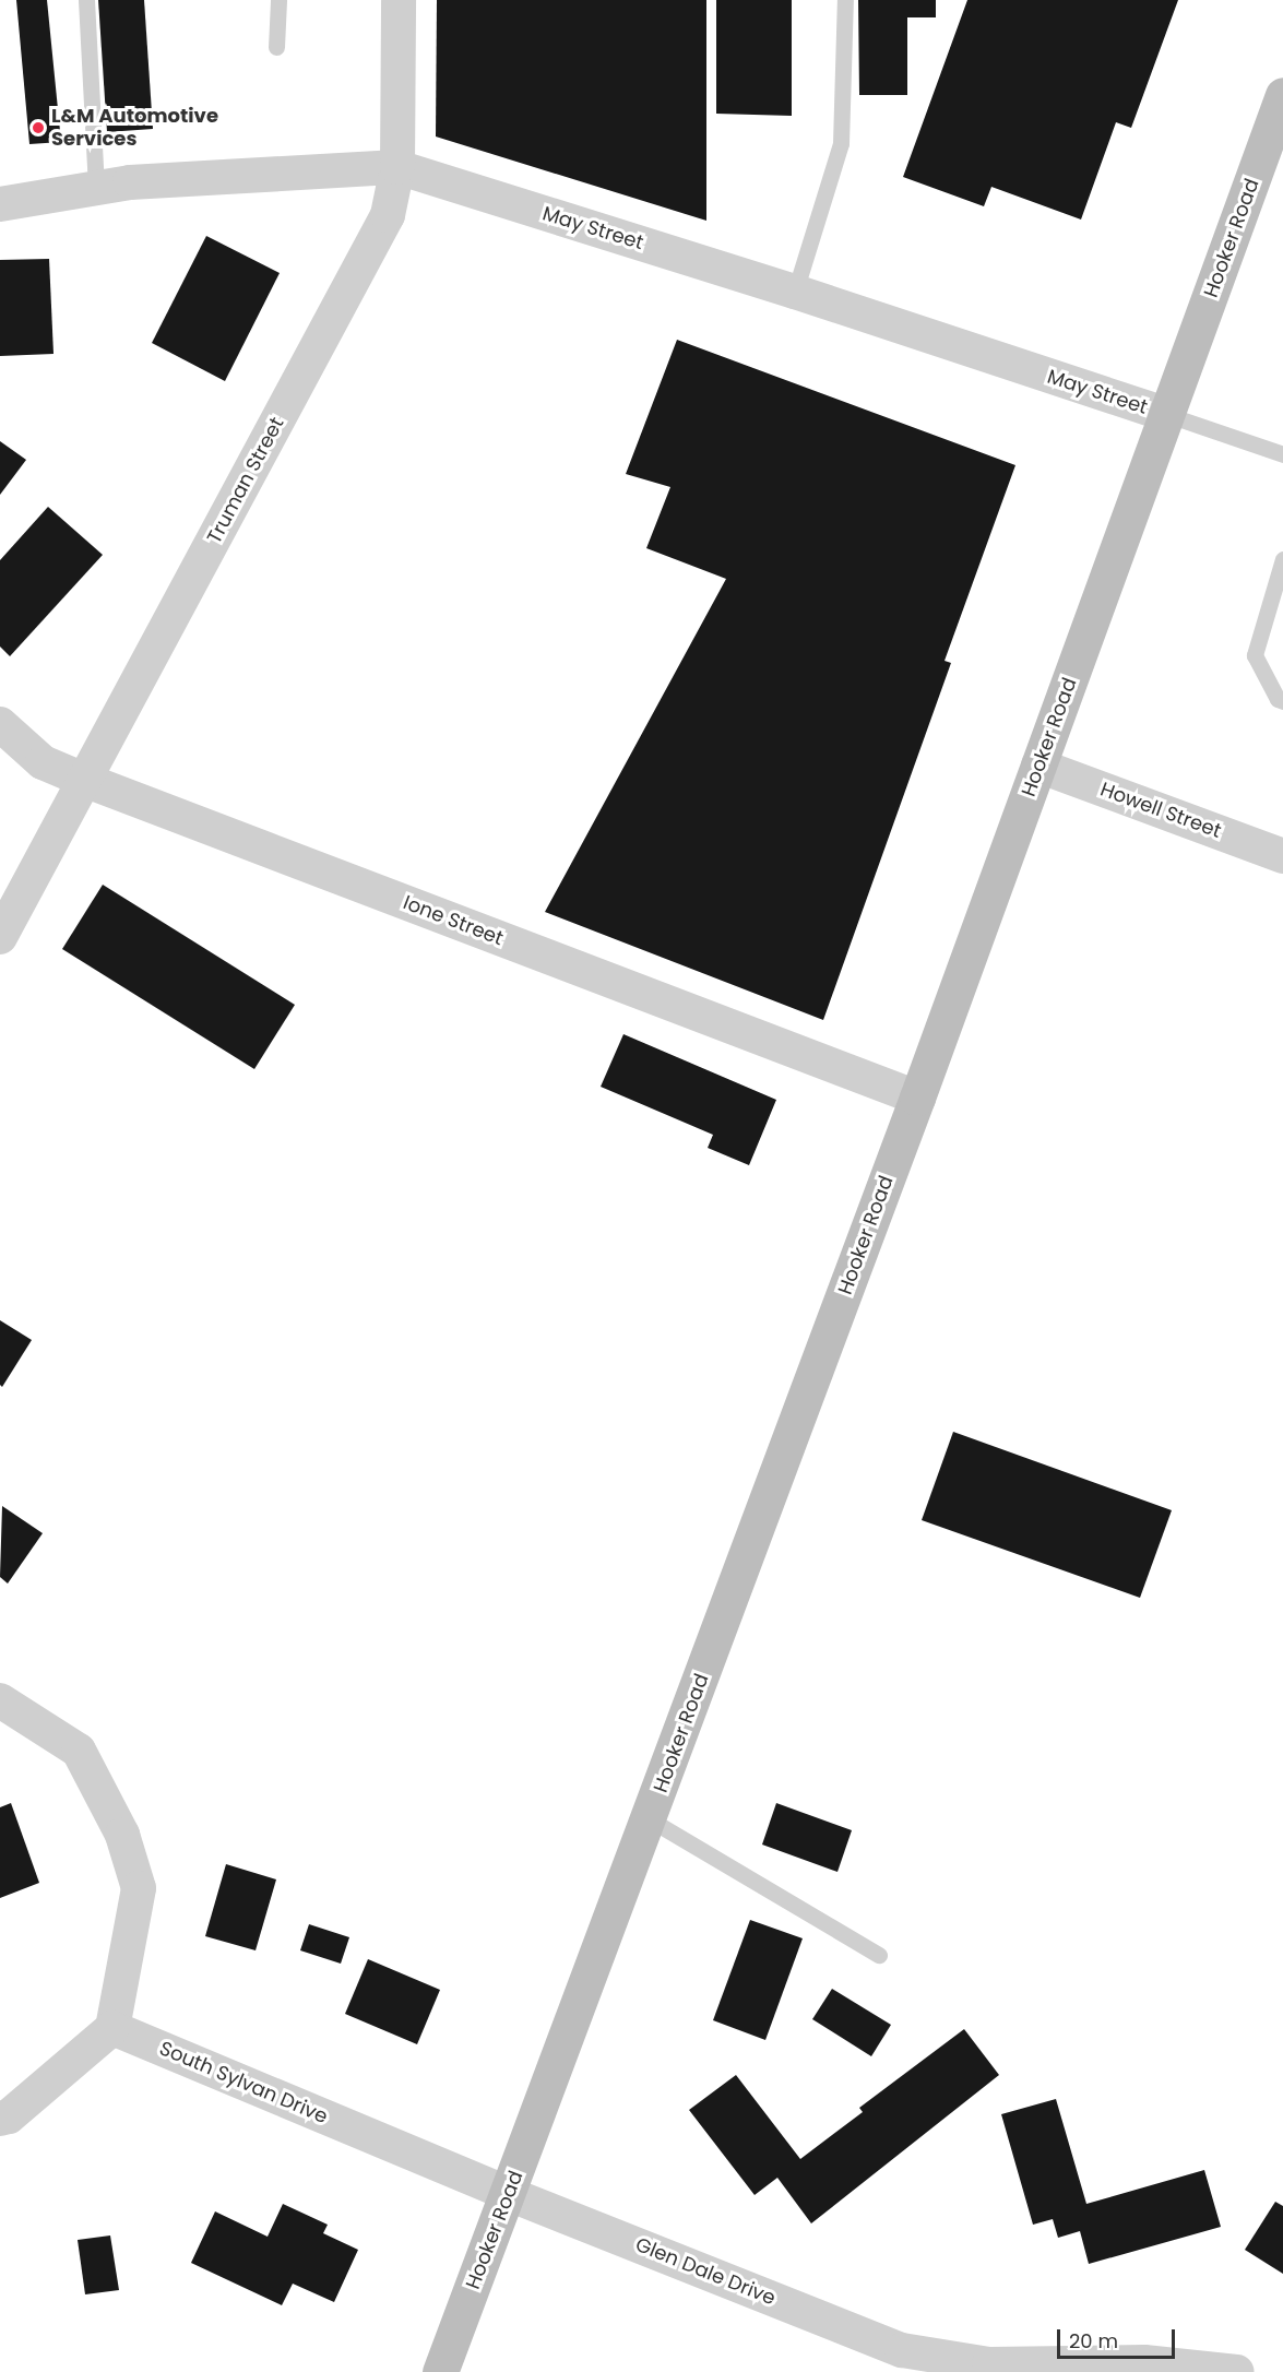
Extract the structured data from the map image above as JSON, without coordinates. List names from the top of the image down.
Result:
{
  "streets": {
    "main road": ["Hooker Road"],
    "street": [
      "May Street",
      "Truman Street",
      "Howell Street",
      "Ione Street",
      "South Sylvan Drive",
      "Glen Dale Drive"
    ]
  },
  "crossings": [
    ["May Street", "Hooker Road"],
    ["May Street", "Truman Street"],
    ["Hooker Road", "Howell Street"],
    ["Hooker Road", "Ione Street"],
    ["Hooker Road", "South Sylvan Drive"],
    ["Hooker Road", "Glen Dale Drive"],
    ["Truman Street", "Ione Street"],
    ["South Sylvan Drive", "Glen Dale Drive"]
  ],
  "places": ["L&M Automotive Services"],
  "scale_bar": "20 m"
}
